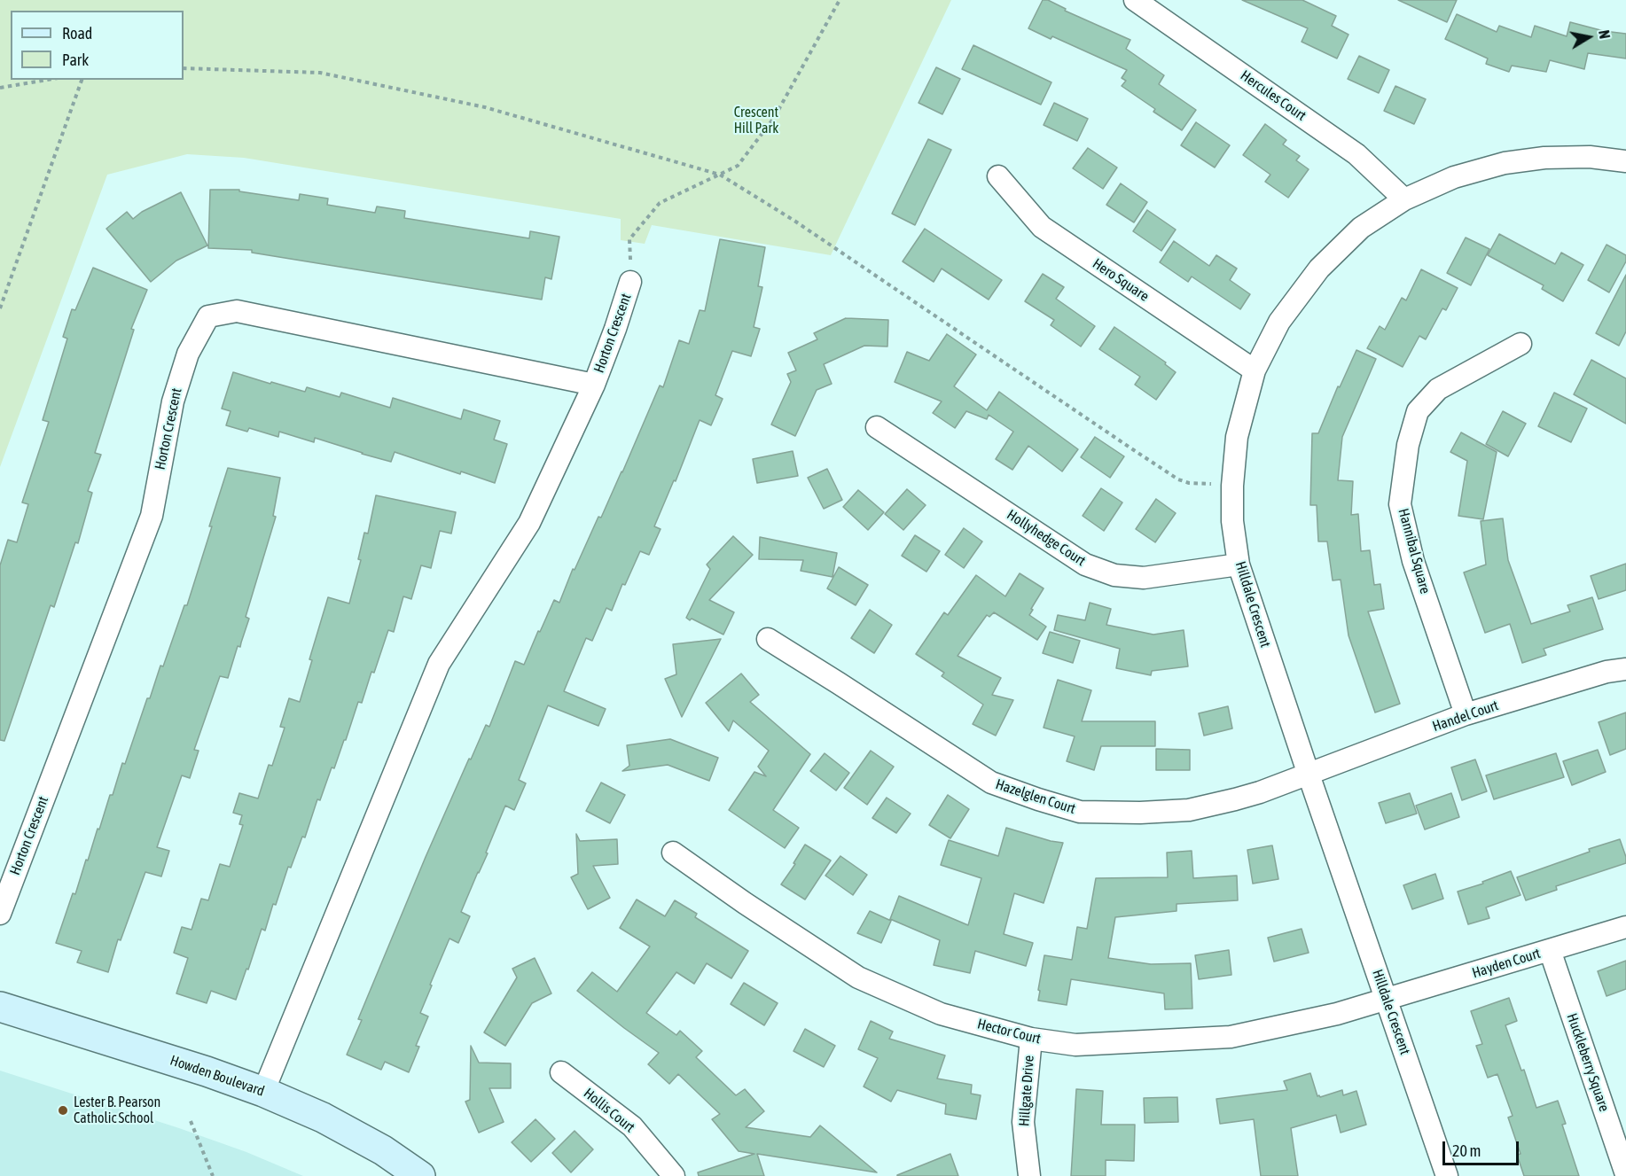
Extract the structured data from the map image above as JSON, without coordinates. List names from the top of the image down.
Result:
{
  "streets": {
    "street": [
      "Hercules Court",
      "Hero Square",
      "Horton Crescent",
      "Hollyhedge Court",
      "Hannibal Square",
      "Hilldale Crescent",
      "Handel Court",
      "Hazelglen Court",
      "Hayden Court",
      "Hector Court",
      "Huckleberry Square",
      "Howden Boulevard",
      "Hillgate Drive",
      "Hollis Court"
    ]
  },
  "crossings": [
    ["Hercules Court", "Hilldale Crescent"],
    ["Hero Square", "Hilldale Crescent"],
    ["Horton Crescent", "Howden Boulevard"],
    ["Hollyhedge Court", "Hilldale Crescent"],
    ["Hannibal Square", "Handel Court"],
    ["Hilldale Crescent", "Handel Court"],
    ["Hilldale Crescent", "Hazelglen Court"],
    ["Hilldale Crescent", "Hayden Court"],
    ["Hilldale Crescent", "Hector Court"],
    ["Handel Court", "Hazelglen Court"],
    ["Hayden Court", "Hector Court"],
    ["Hayden Court", "Huckleberry Square"],
    ["Hector Court", "Hillgate Drive"]
  ],
  "parks": ["Crescent Hill Park"],
  "places": ["Lester B. Pearson Catholic School"],
  "legend": ["Road", "Park"],
  "scale_bar": "20 m",
  "north": "right"
}
